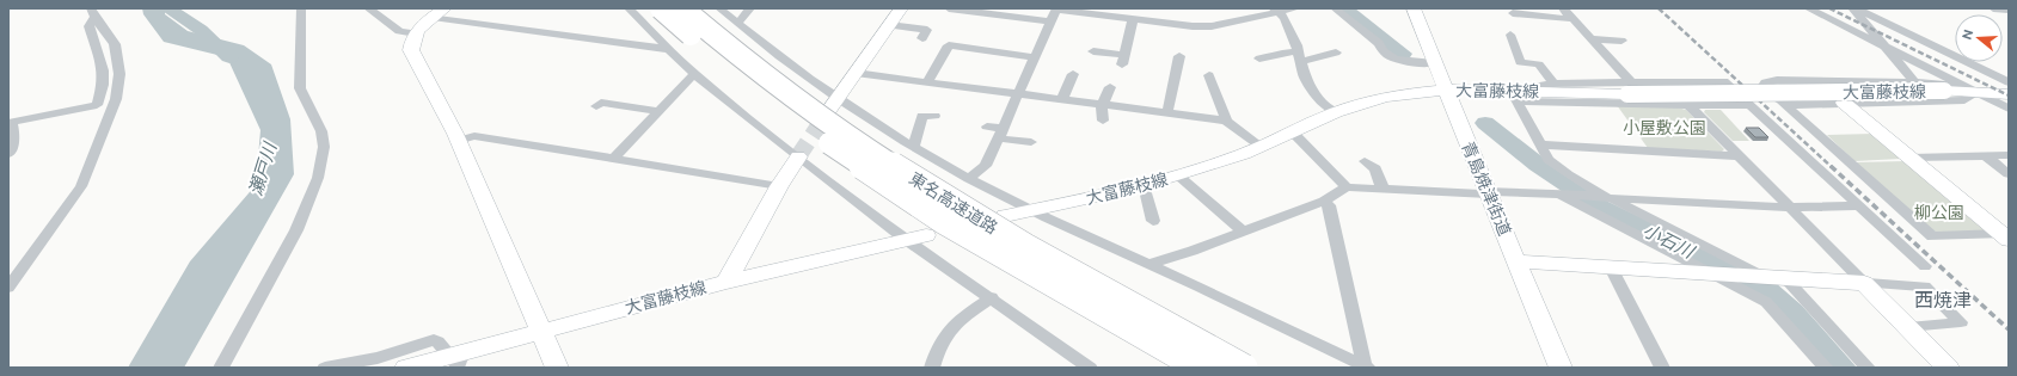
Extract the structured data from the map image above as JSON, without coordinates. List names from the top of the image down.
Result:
{
  "streets": {
    "highway": ["東名高速道路"],
    "main road": ["大富藤枝線", "青島焼津街道"]
  },
  "crossings": [
    ["大富藤枝線", "青島焼津街道"]
  ],
  "districts": ["西焼津"],
  "water": ["瀬戸川", "小石川"],
  "parks": ["小屋敷公園", "柳公園"],
  "north": "left"
}
